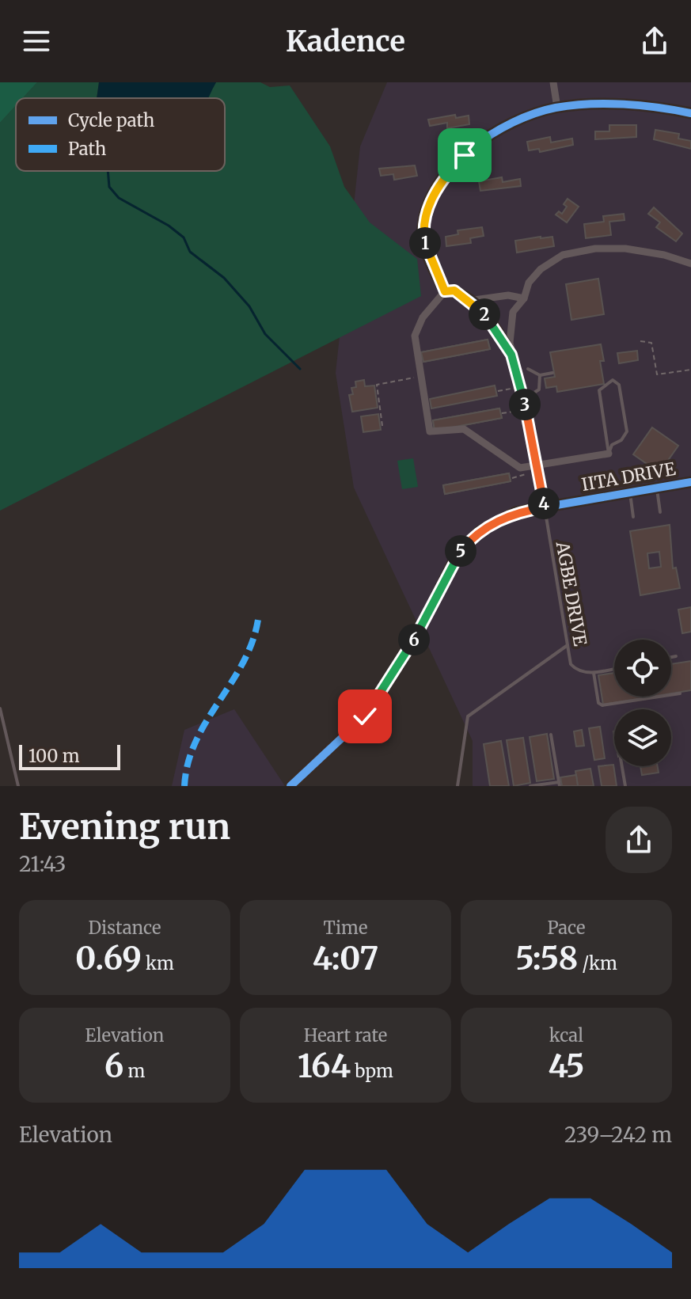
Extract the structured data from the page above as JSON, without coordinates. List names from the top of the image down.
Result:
{
  "streets": {
    "street": ["IITA DRIVE"],
    "lane": ["AGBE DRIVE"]
  },
  "crossings": [
    ["IITA DRIVE", "AGBE DRIVE"]
  ],
  "legend": ["Cycle path", "Path"],
  "scale_bar": "100 m",
  "page": {
    "header": "Kadence",
    "pins": [
      "1",
      "2",
      "3",
      "4",
      "5",
      "6"
    ],
    "scale": "100 m",
    "heading": ["Evening run", "21:43"],
    "stats": [
      ["Distance", "0.69 km"],
      ["Time", "4:07"],
      ["Pace", "5:58 /km"],
      ["Elevation", "6 m"],
      ["Heart rate", "164 bpm"],
      ["kcal", "45"]
    ],
    "chart": ["Elevation", "239–242 m"]
  }
}
